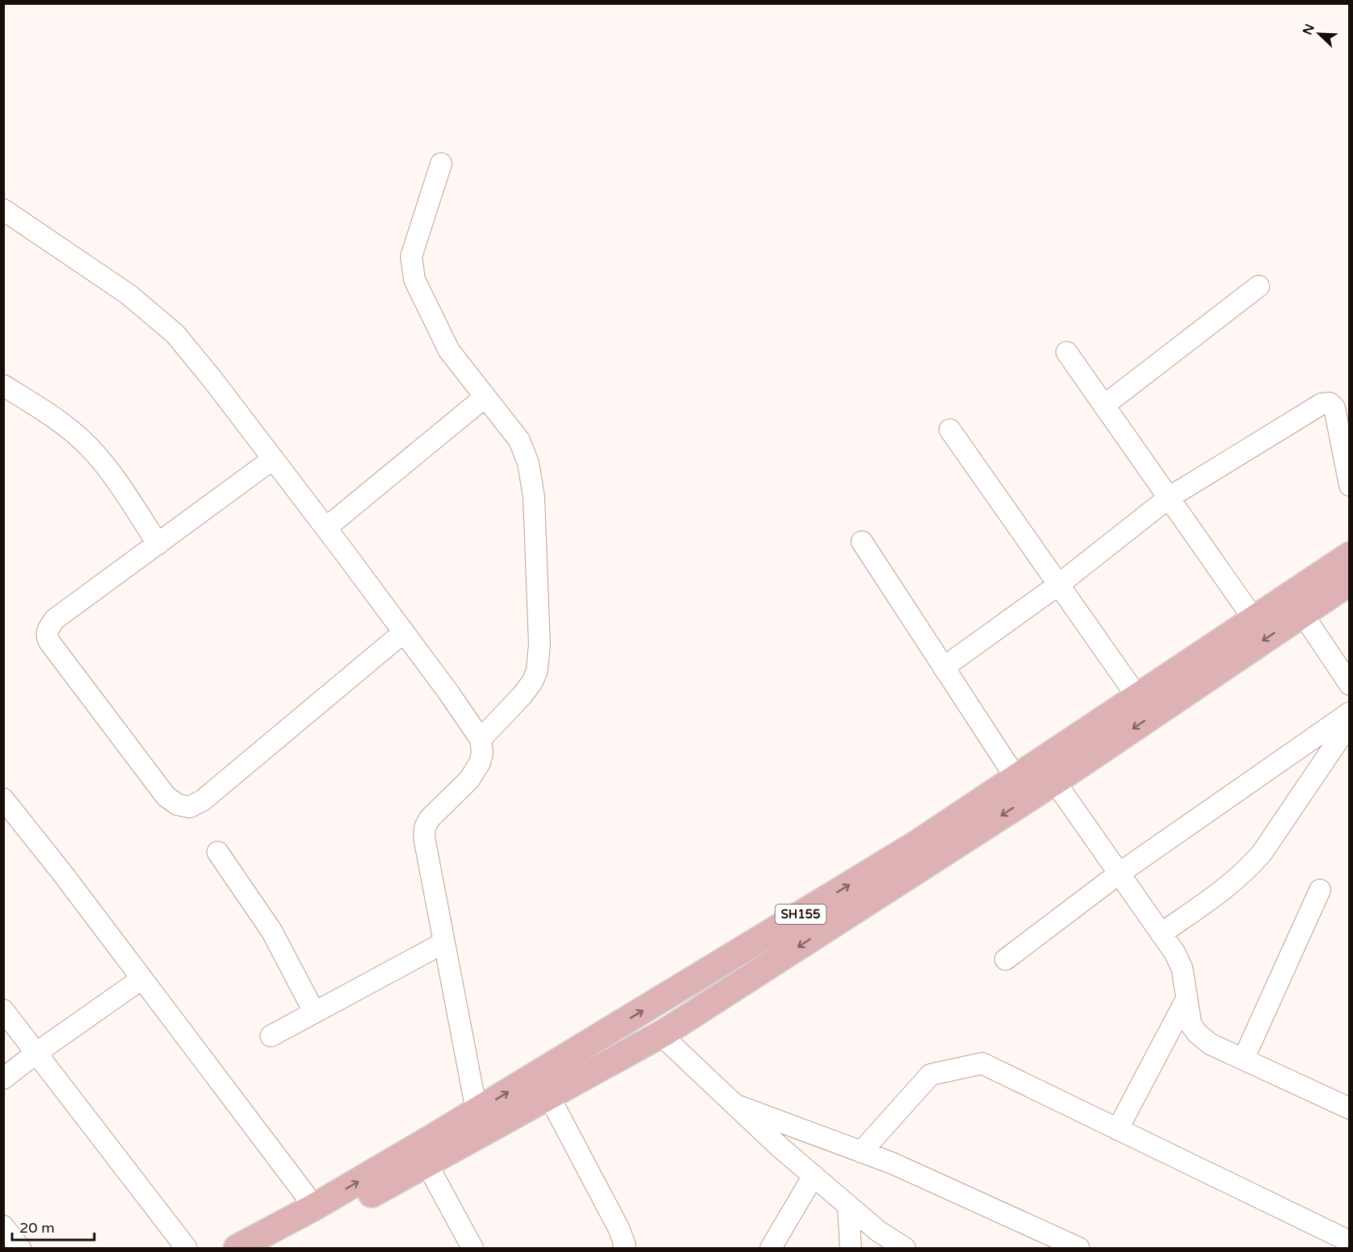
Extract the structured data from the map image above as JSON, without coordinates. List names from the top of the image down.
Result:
{
  "streets": {
    "main road": ["SH155"]
  },
  "scale_bar": "20 m",
  "north": "top left"
}
